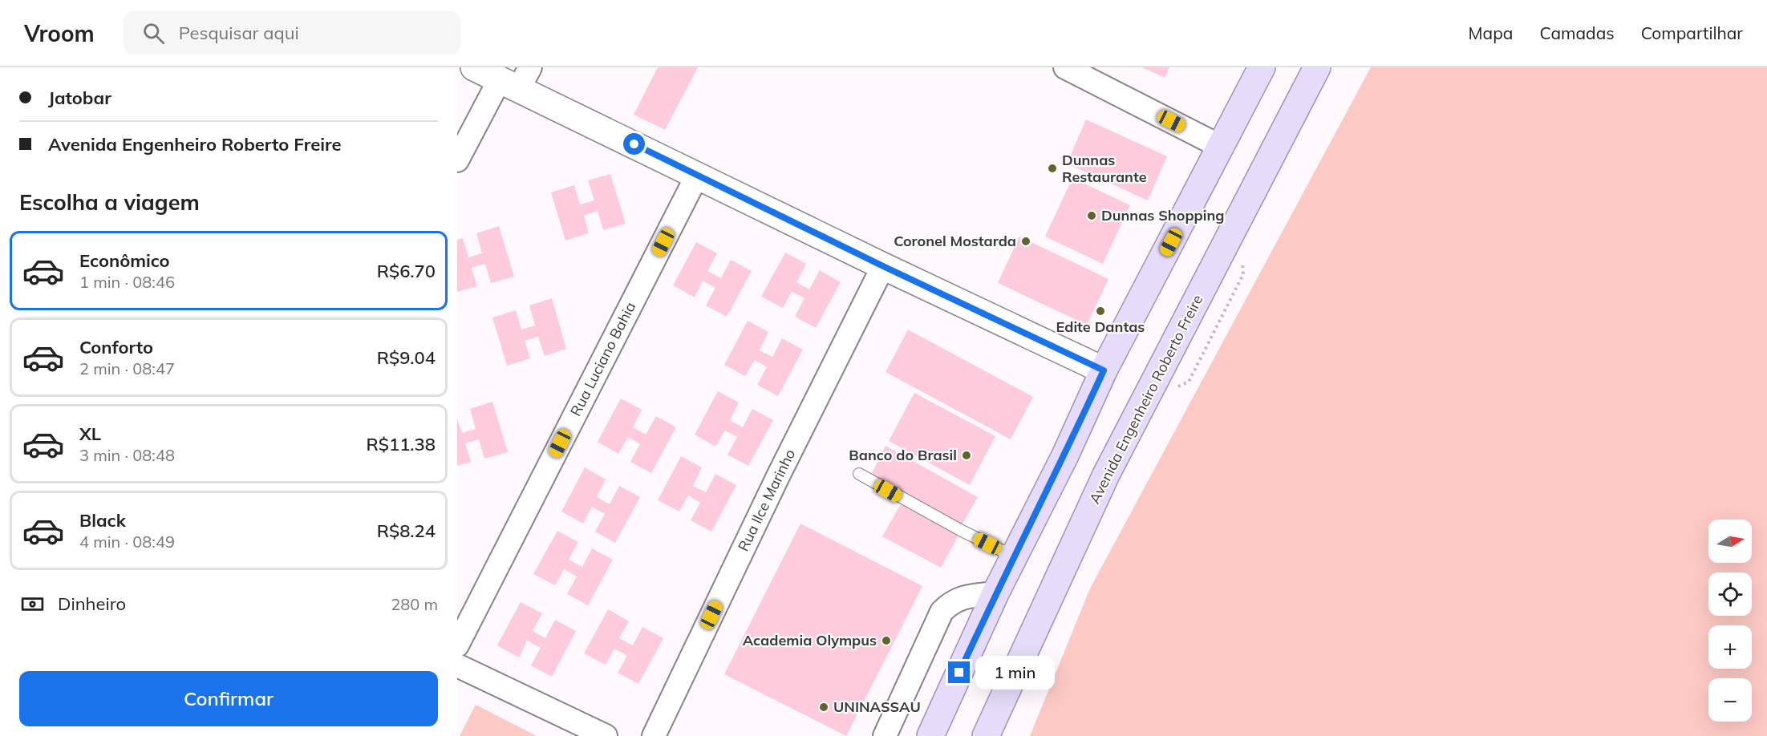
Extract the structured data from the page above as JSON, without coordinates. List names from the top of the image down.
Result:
{
  "streets": {
    "main road": ["Avenida Engenheiro Roberto Freire"],
    "street": ["Rua Luciano Bahia", "Rua Ilce Marinho"]
  },
  "places": [
    "Dunnas Restaurante",
    "Dunnas Shopping",
    "Coronel Mostarda",
    "Edite Dantas",
    "Banco do Brasil",
    "Academia Olympus",
    "UNINASSAU"
  ],
  "north": "right",
  "page": {
    "header": "Vroom",
    "search": "Pesquisar aqui",
    "nav": ["Mapa", "Camadas", "Compartilhar"],
    "banner": ["Jatobar", "Avenida Engenheiro Roberto Freire"],
    "heading": "Escolha a viagem",
    "list": [
      {
        "name": "Econômico",
        "note": "1 min · 08:46",
        "value": "R$6.70"
      },
      {
        "name": "Conforto",
        "note": "2 min · 08:47",
        "value": "R$9.04"
      },
      {
        "name": "XL",
        "note": "3 min · 08:48",
        "value": "R$11.38"
      },
      {
        "name": "Black",
        "note": "4 min · 08:49",
        "value": "R$8.24"
      }
    ],
    "map_buttons": ["+", "−"],
    "pay": ["Dinheiro", "280 m"],
    "bubble": "1 min",
    "buttons": "Confirmar"
  }
}
